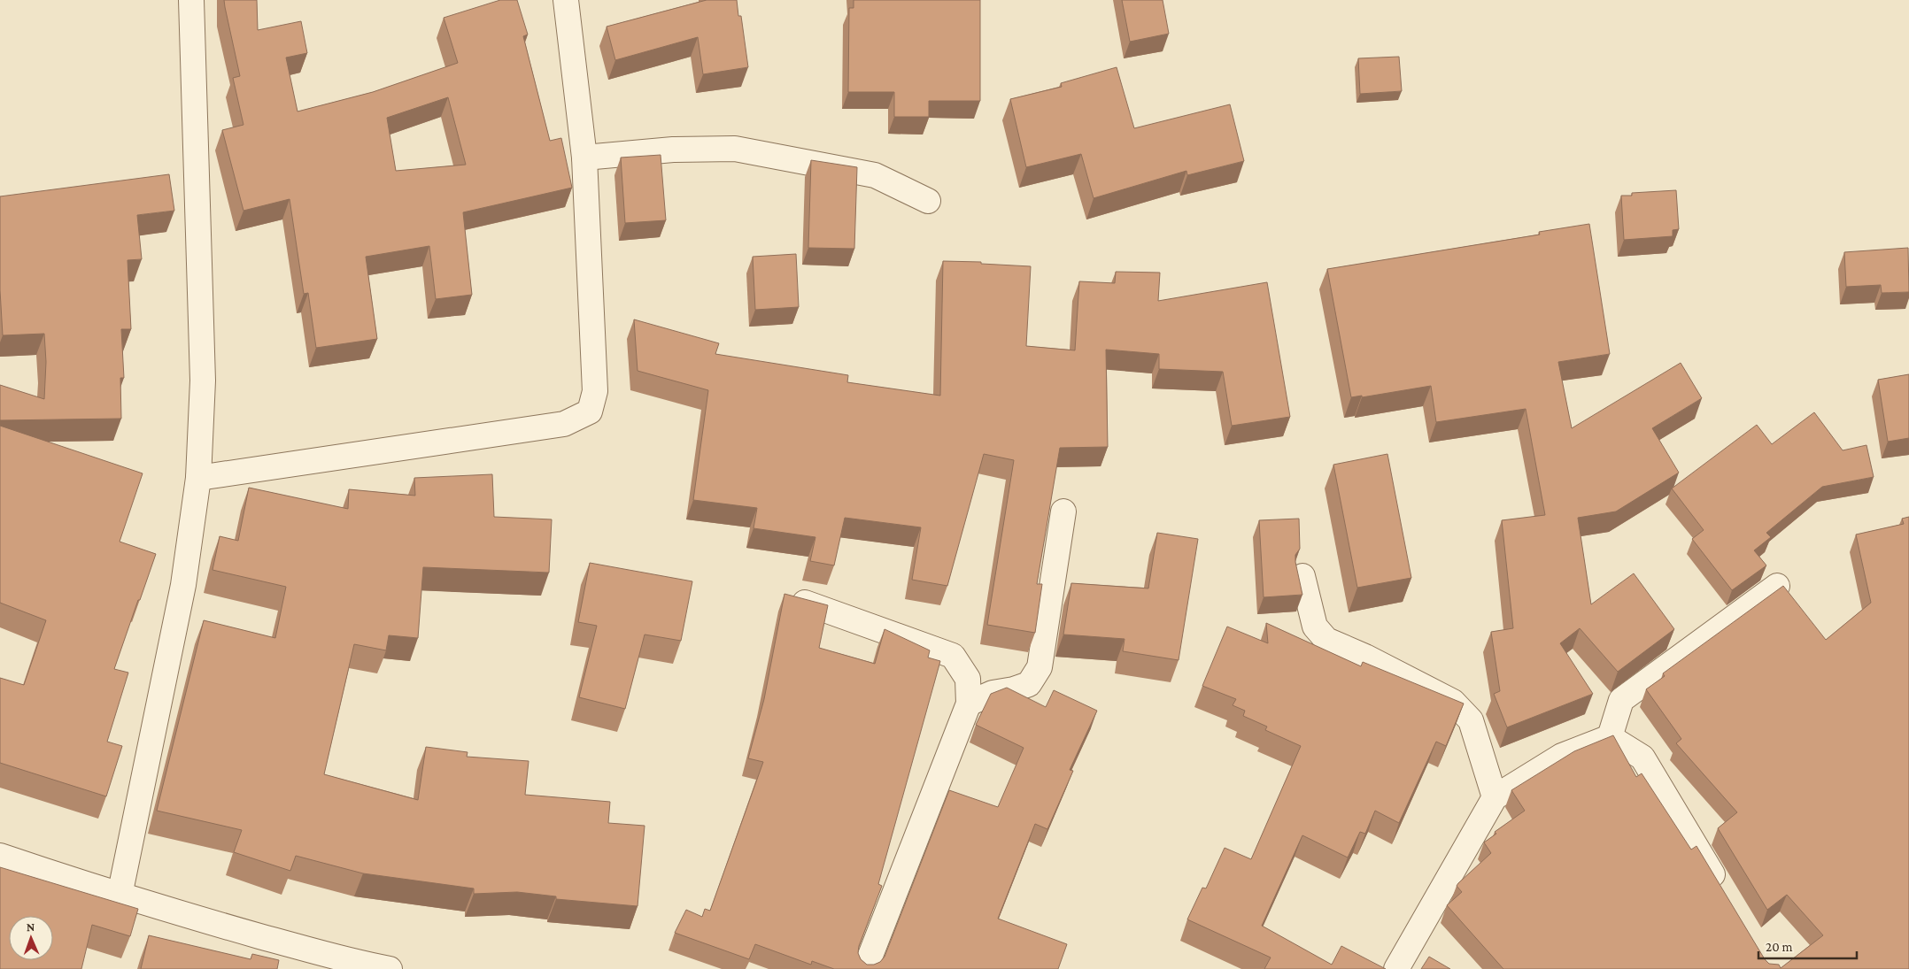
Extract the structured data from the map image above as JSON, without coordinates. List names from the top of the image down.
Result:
{
  "scale_bar": "20 m",
  "north": "top"
}
